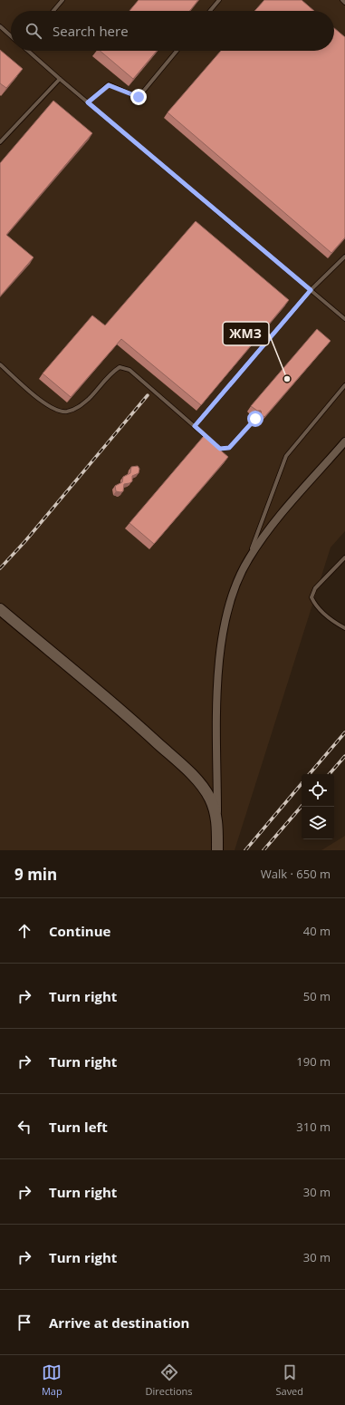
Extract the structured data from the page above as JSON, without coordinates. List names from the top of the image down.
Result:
{
  "places": ["ЖМЗ"],
  "page": {
    "search": "Search here",
    "heading": ["9 min", "Walk · 650 m"],
    "list": [
      ["Continue", "40 m"],
      ["Turn right", "50 m"],
      ["Turn right", "190 m"],
      ["Turn left", "310 m"],
      ["Turn right", "30 m"],
      ["Turn right", "30 m"],
      "Arrive at destination"
    ],
    "nav": ["Map", "Directions", "Saved"]
  }
}
